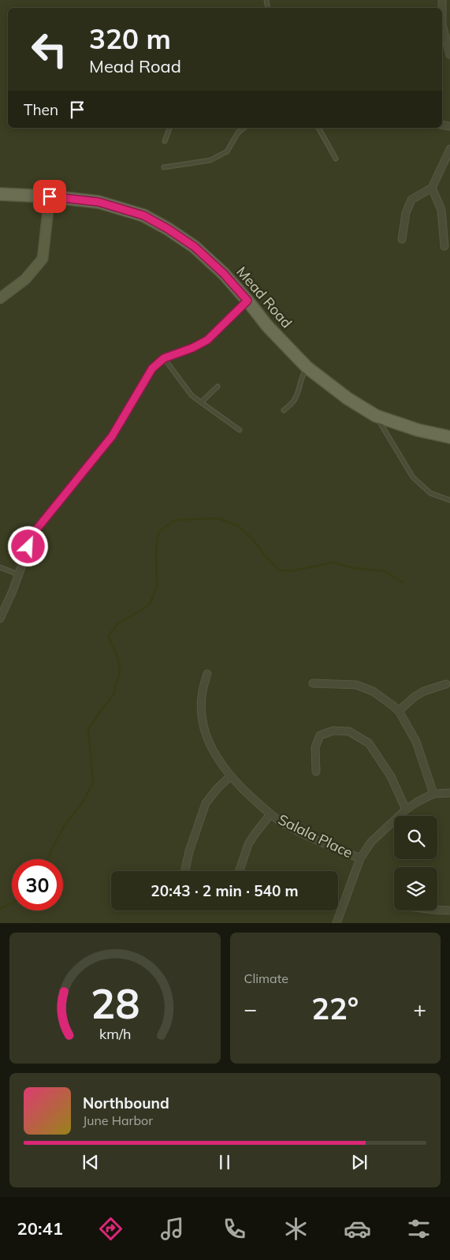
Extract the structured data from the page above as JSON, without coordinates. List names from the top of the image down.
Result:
{
  "streets": {
    "main road": ["Mead Road"],
    "street": ["Salala Place"]
  },
  "page": {
    "turn": ["320 m", "Mead Road"],
    "then": "Then",
    "limit": "30",
    "trip": "20:43 · 2 min · 540 m",
    "tile": "Climate",
    "heat": ["−", "22°", "+"],
    "song": ["Northbound", "June Harbor"],
    "tabs": "20:41",
    "gauge": ["28", "km/h"]
  }
}
